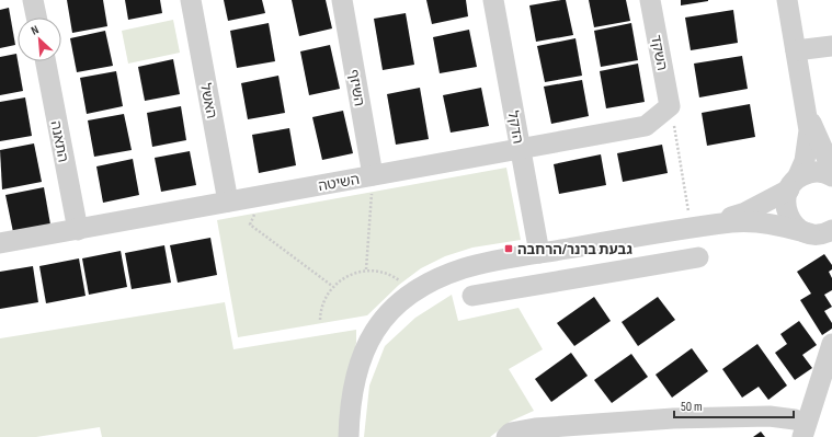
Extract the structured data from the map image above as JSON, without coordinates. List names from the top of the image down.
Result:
{
  "streets": {
    "street": [
      "השקד",
      "השיזף",
      "האשל",
      "הדקל",
      "התאנה",
      "השיטה"
    ]
  },
  "crossings": [
    ["השקד", "השיטה"],
    ["השיזף", "השיטה"],
    ["האשל", "השיטה"],
    ["הדקל", "השיטה"],
    ["התאנה", "השיטה"]
  ],
  "places": {
    "transit": ["גבעת ברנר/הרחבה"]
  },
  "scale_bar": "50 m",
  "north": "top left"
}
